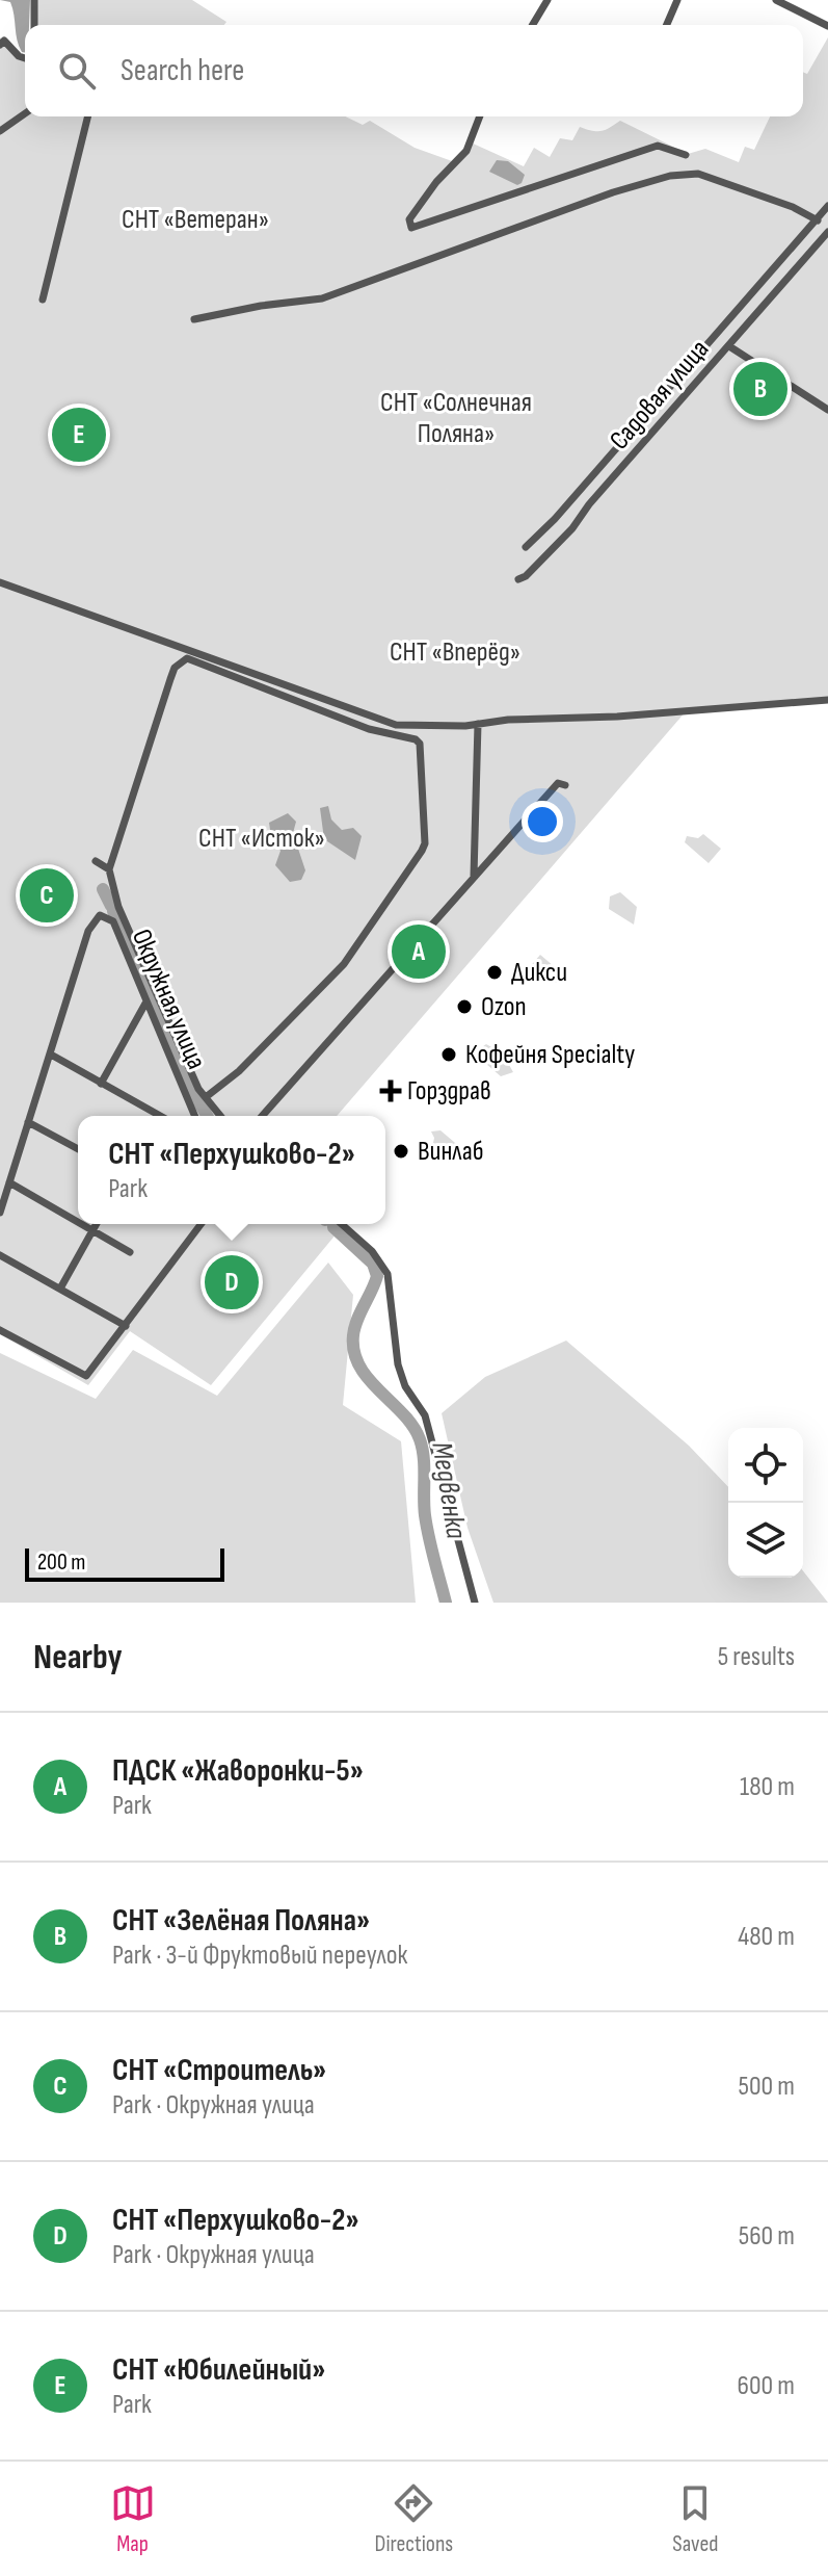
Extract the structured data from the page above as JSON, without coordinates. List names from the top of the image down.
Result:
{
  "streets": {
    "street": ["Садовая улица", "Окружная улица"]
  },
  "water": ["Медвенка"],
  "parks": [
    "СНТ «Ветеран»",
    "СНТ «Солнечная Поляна»",
    "СНТ «Вперёд»",
    "СНТ «Исток»"
  ],
  "places": {
    "other": [
      "Дикси",
      "Ozon",
      "Кофейня Specialty",
      "Винлаб"
    ],
    "health": ["Горздрав"]
  },
  "scale_bar": "200 m",
  "page": {
    "search": "Search here",
    "pins": [
      "B",
      "E",
      "C",
      "A",
      "D"
    ],
    "popup": ["СНТ «Перхушково-2»", "Park"],
    "scale": "200 m",
    "heading": ["Nearby", "5 results"],
    "list": [
      {
        "mark": "A",
        "name": "ПДСК «Жаворонки-5»",
        "note": "Park",
        "value": "180 m"
      },
      {
        "mark": "B",
        "name": "СНТ «Зелёная Поляна»",
        "note": "Park · 3-й Фруктовый переулок",
        "value": "480 m"
      },
      {
        "mark": "C",
        "name": "СНТ «Строитель»",
        "note": "Park · Окружная улица",
        "value": "500 m"
      },
      {
        "mark": "D",
        "name": "СНТ «Перхушково-2»",
        "note": "Park · Окружная улица",
        "value": "560 m"
      },
      {
        "mark": "E",
        "name": "СНТ «Юбилейный»",
        "note": "Park",
        "value": "600 m"
      }
    ],
    "nav": ["Map", "Directions", "Saved"]
  }
}
